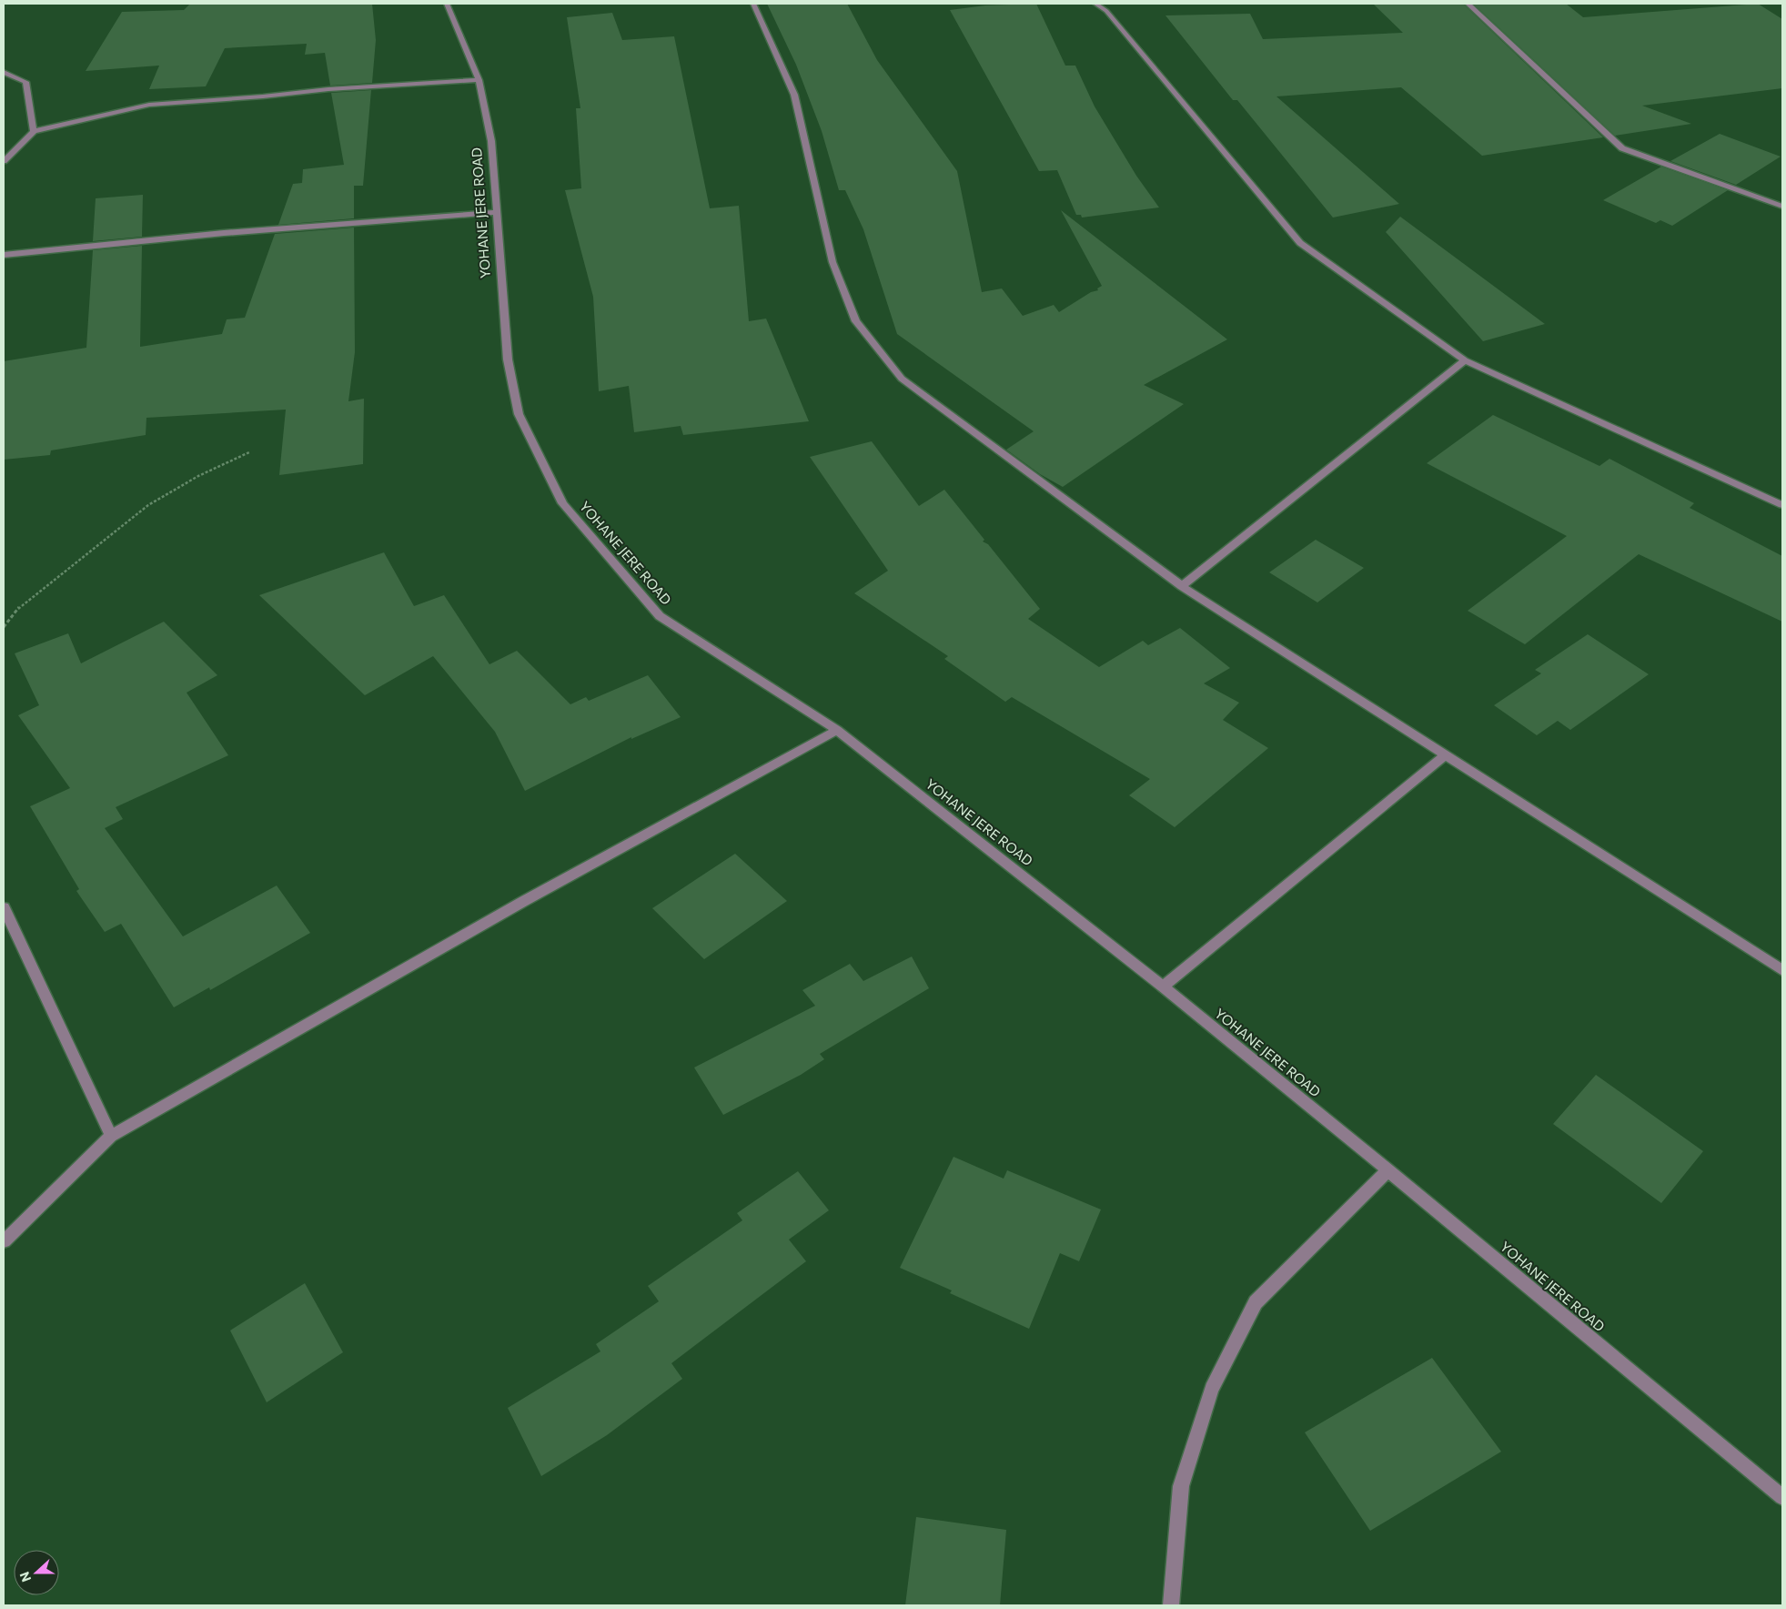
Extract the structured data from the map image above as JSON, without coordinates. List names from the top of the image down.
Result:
{
  "streets": {
    "street": ["YOHANE JERE ROAD"]
  },
  "north": "left"
}
